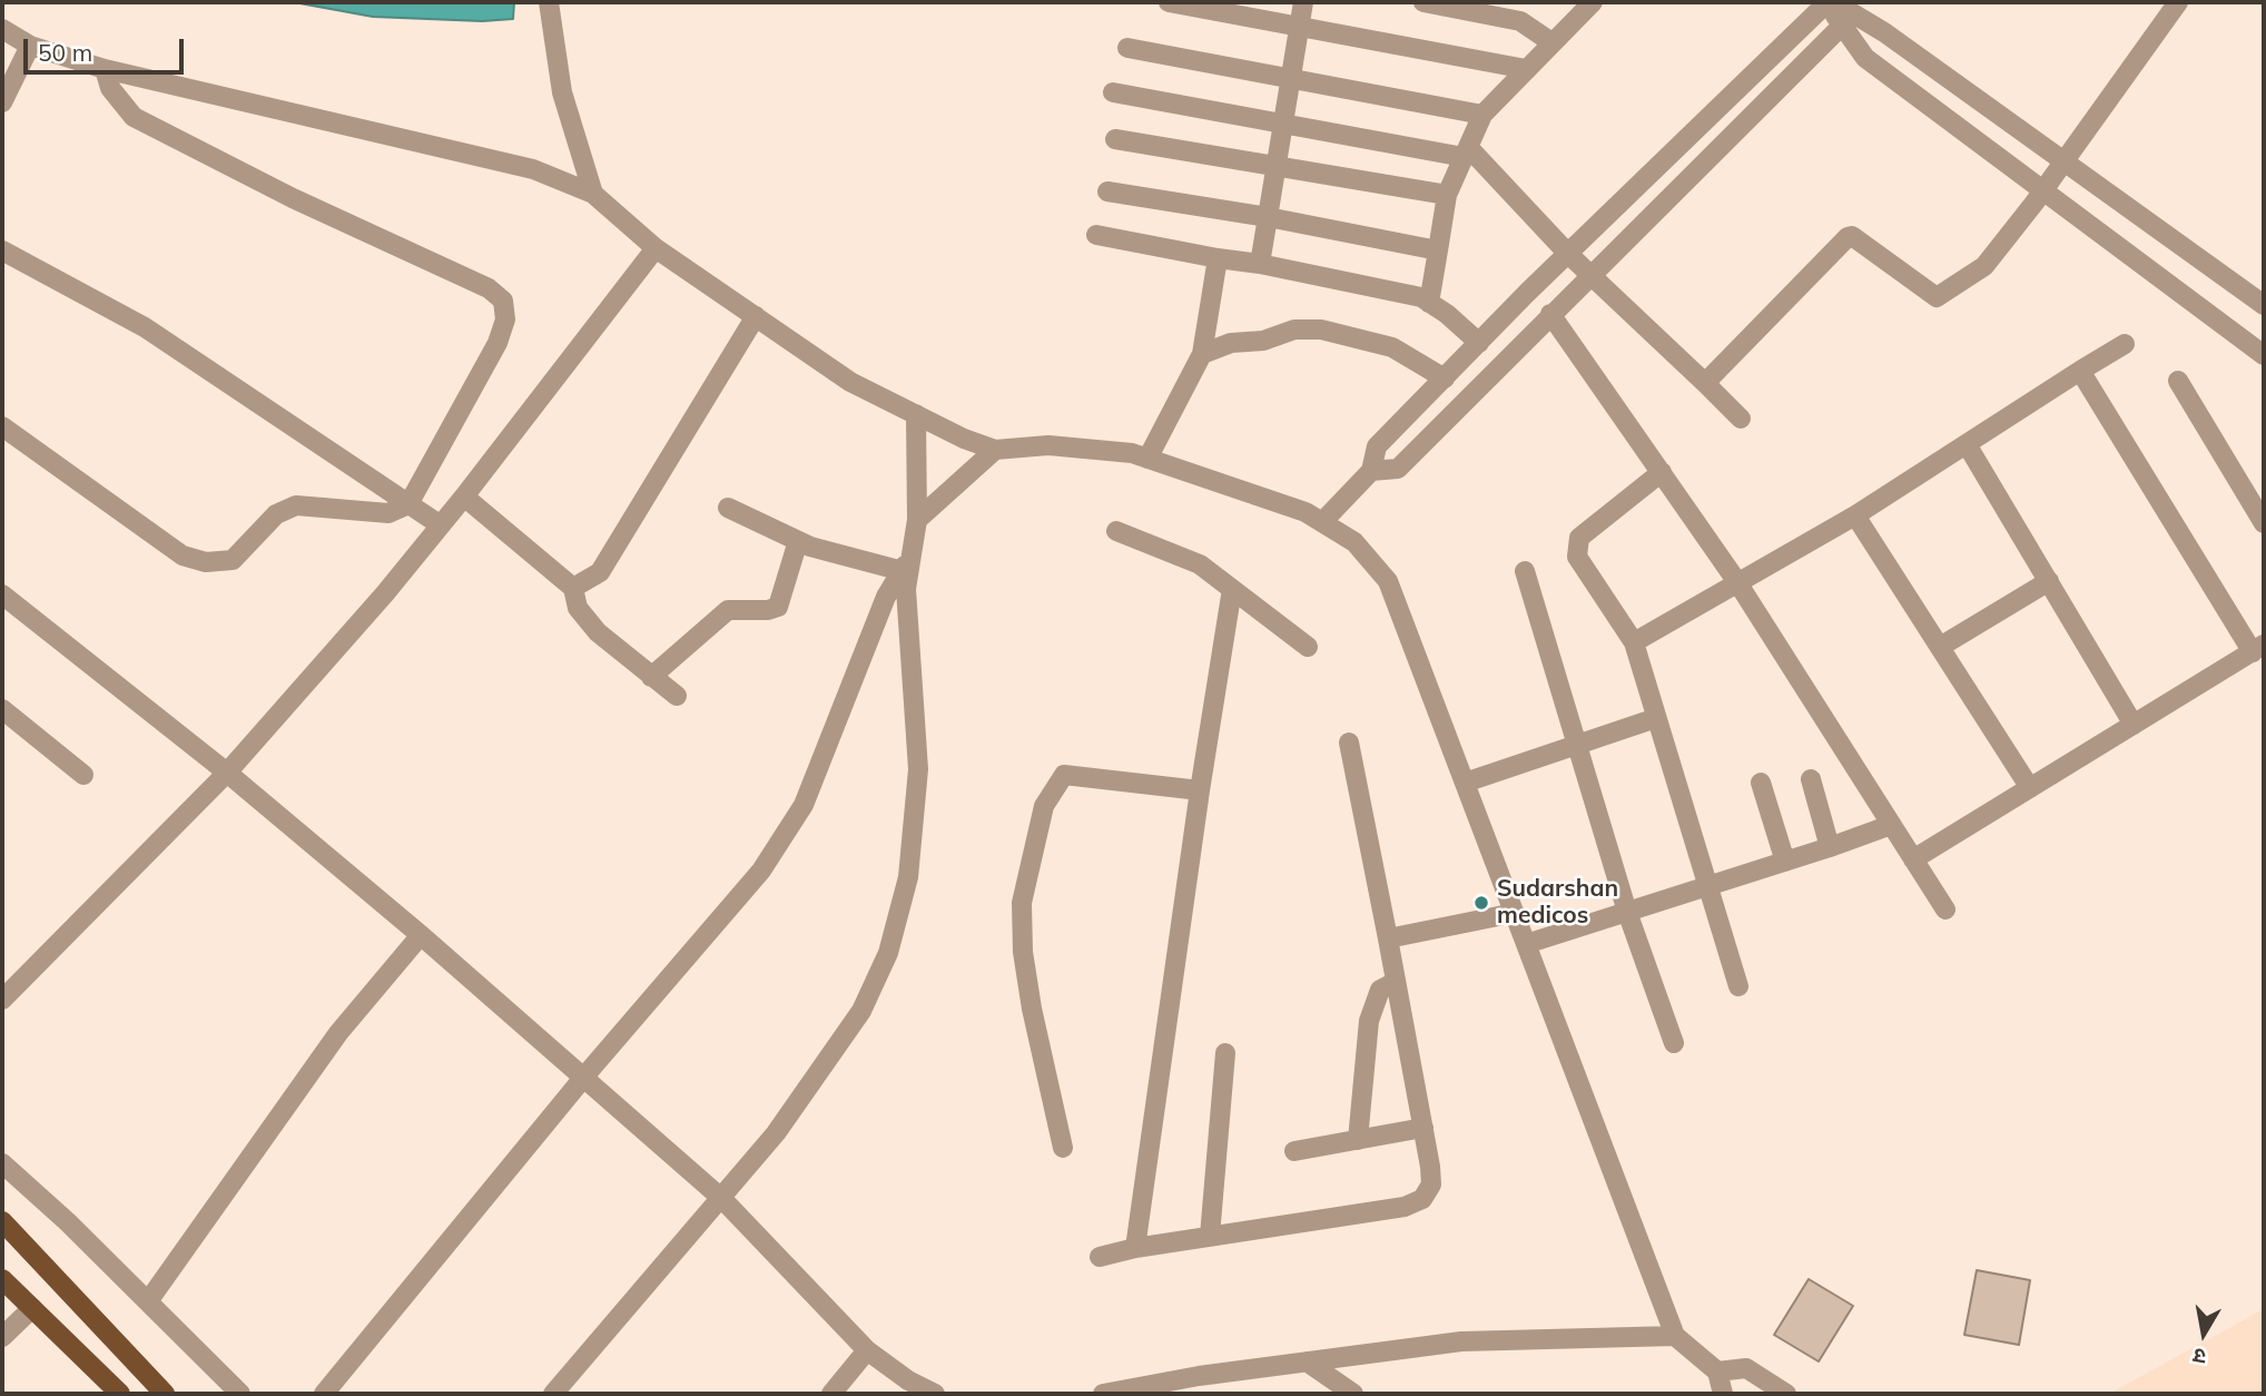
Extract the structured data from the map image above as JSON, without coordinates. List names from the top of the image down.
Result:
{
  "places": ["Sudarshan medicos"],
  "scale_bar": "50 m",
  "north": "bottom"
}
